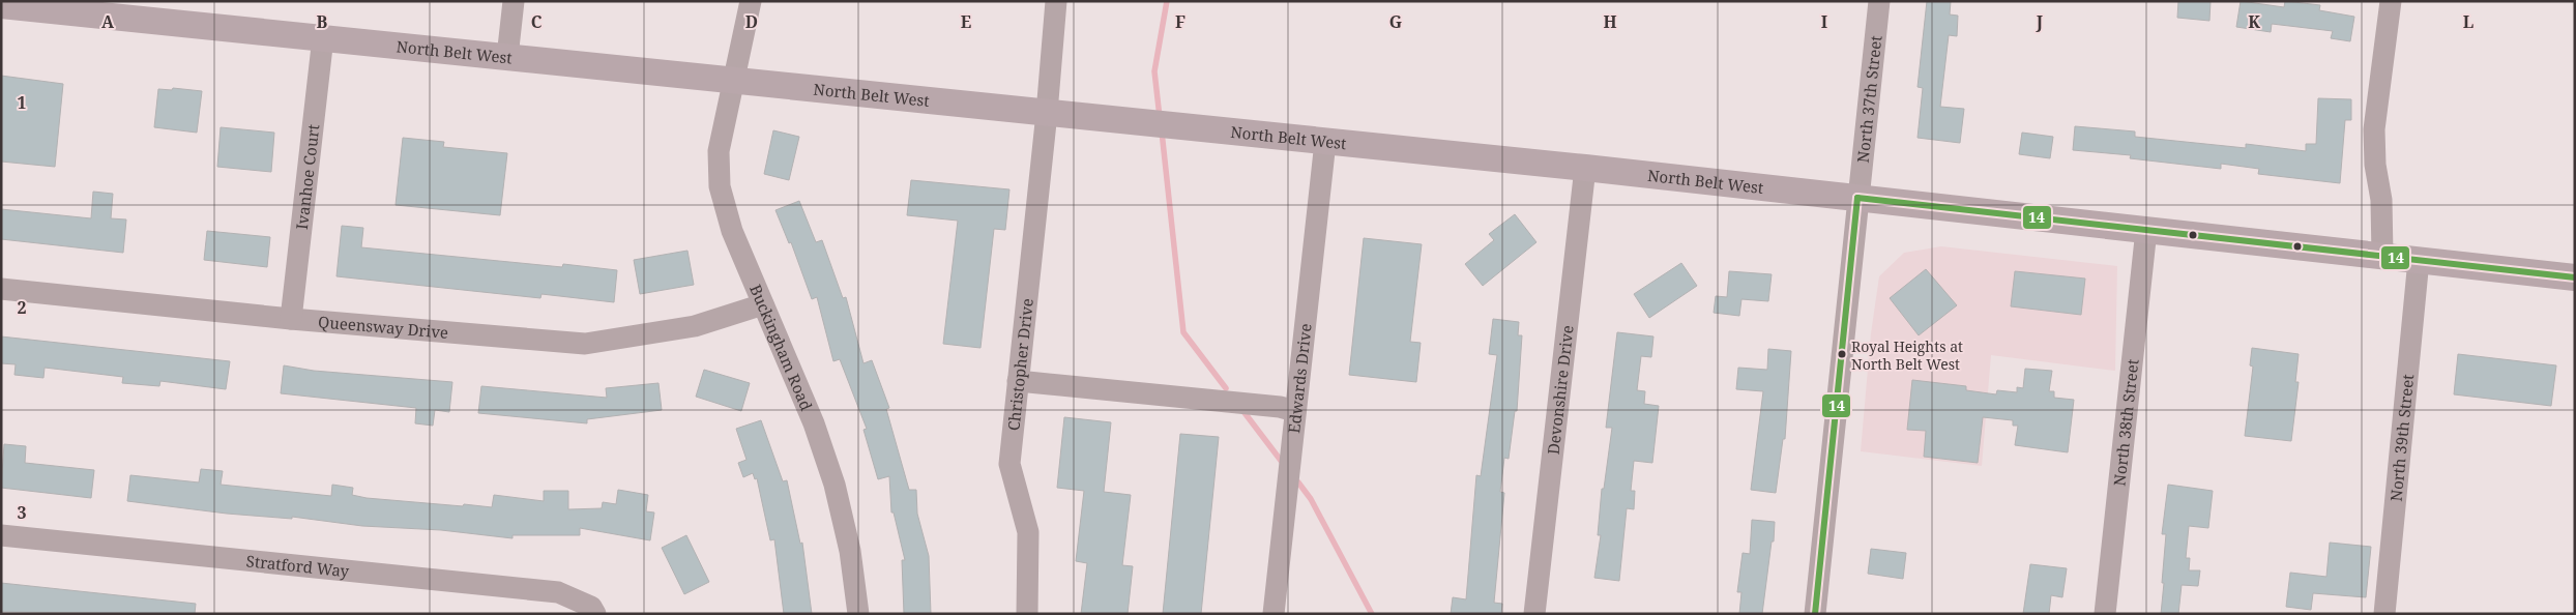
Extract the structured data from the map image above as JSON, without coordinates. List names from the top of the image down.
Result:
{
  "streets": {
    "main road": ["North Belt West"],
    "street": [
      "North 37th Street",
      "Ivanhoe Court",
      "Queensway Drive",
      "Buckingham Road",
      "Christopher Drive",
      "Edwards Drive",
      "Devonshire Drive",
      "North 38th Street",
      "North 39th Street",
      "Stratford Way"
    ]
  },
  "crossings": [
    ["North Belt West", "North 37th Street"],
    ["North Belt West", "Ivanhoe Court"],
    ["North Belt West", "Buckingham Road"],
    ["North Belt West", "Christopher Drive"],
    ["North Belt West", "Edwards Drive"],
    ["North Belt West", "Devonshire Drive"],
    ["North Belt West", "North 38th Street"],
    ["North Belt West", "North 39th Street"],
    ["Ivanhoe Court", "Queensway Drive"],
    ["Queensway Drive", "Buckingham Road"]
  ],
  "places": ["Royal Heights at North Belt West"],
  "lines": ["transit line 14"],
  "grid": {
    "columns": [
      "A",
      "B",
      "C",
      "D",
      "E",
      "F",
      "G",
      "H",
      "I",
      "J",
      "K",
      "L"
    ],
    "rows": ["1", "2", "3"]
  }
}
